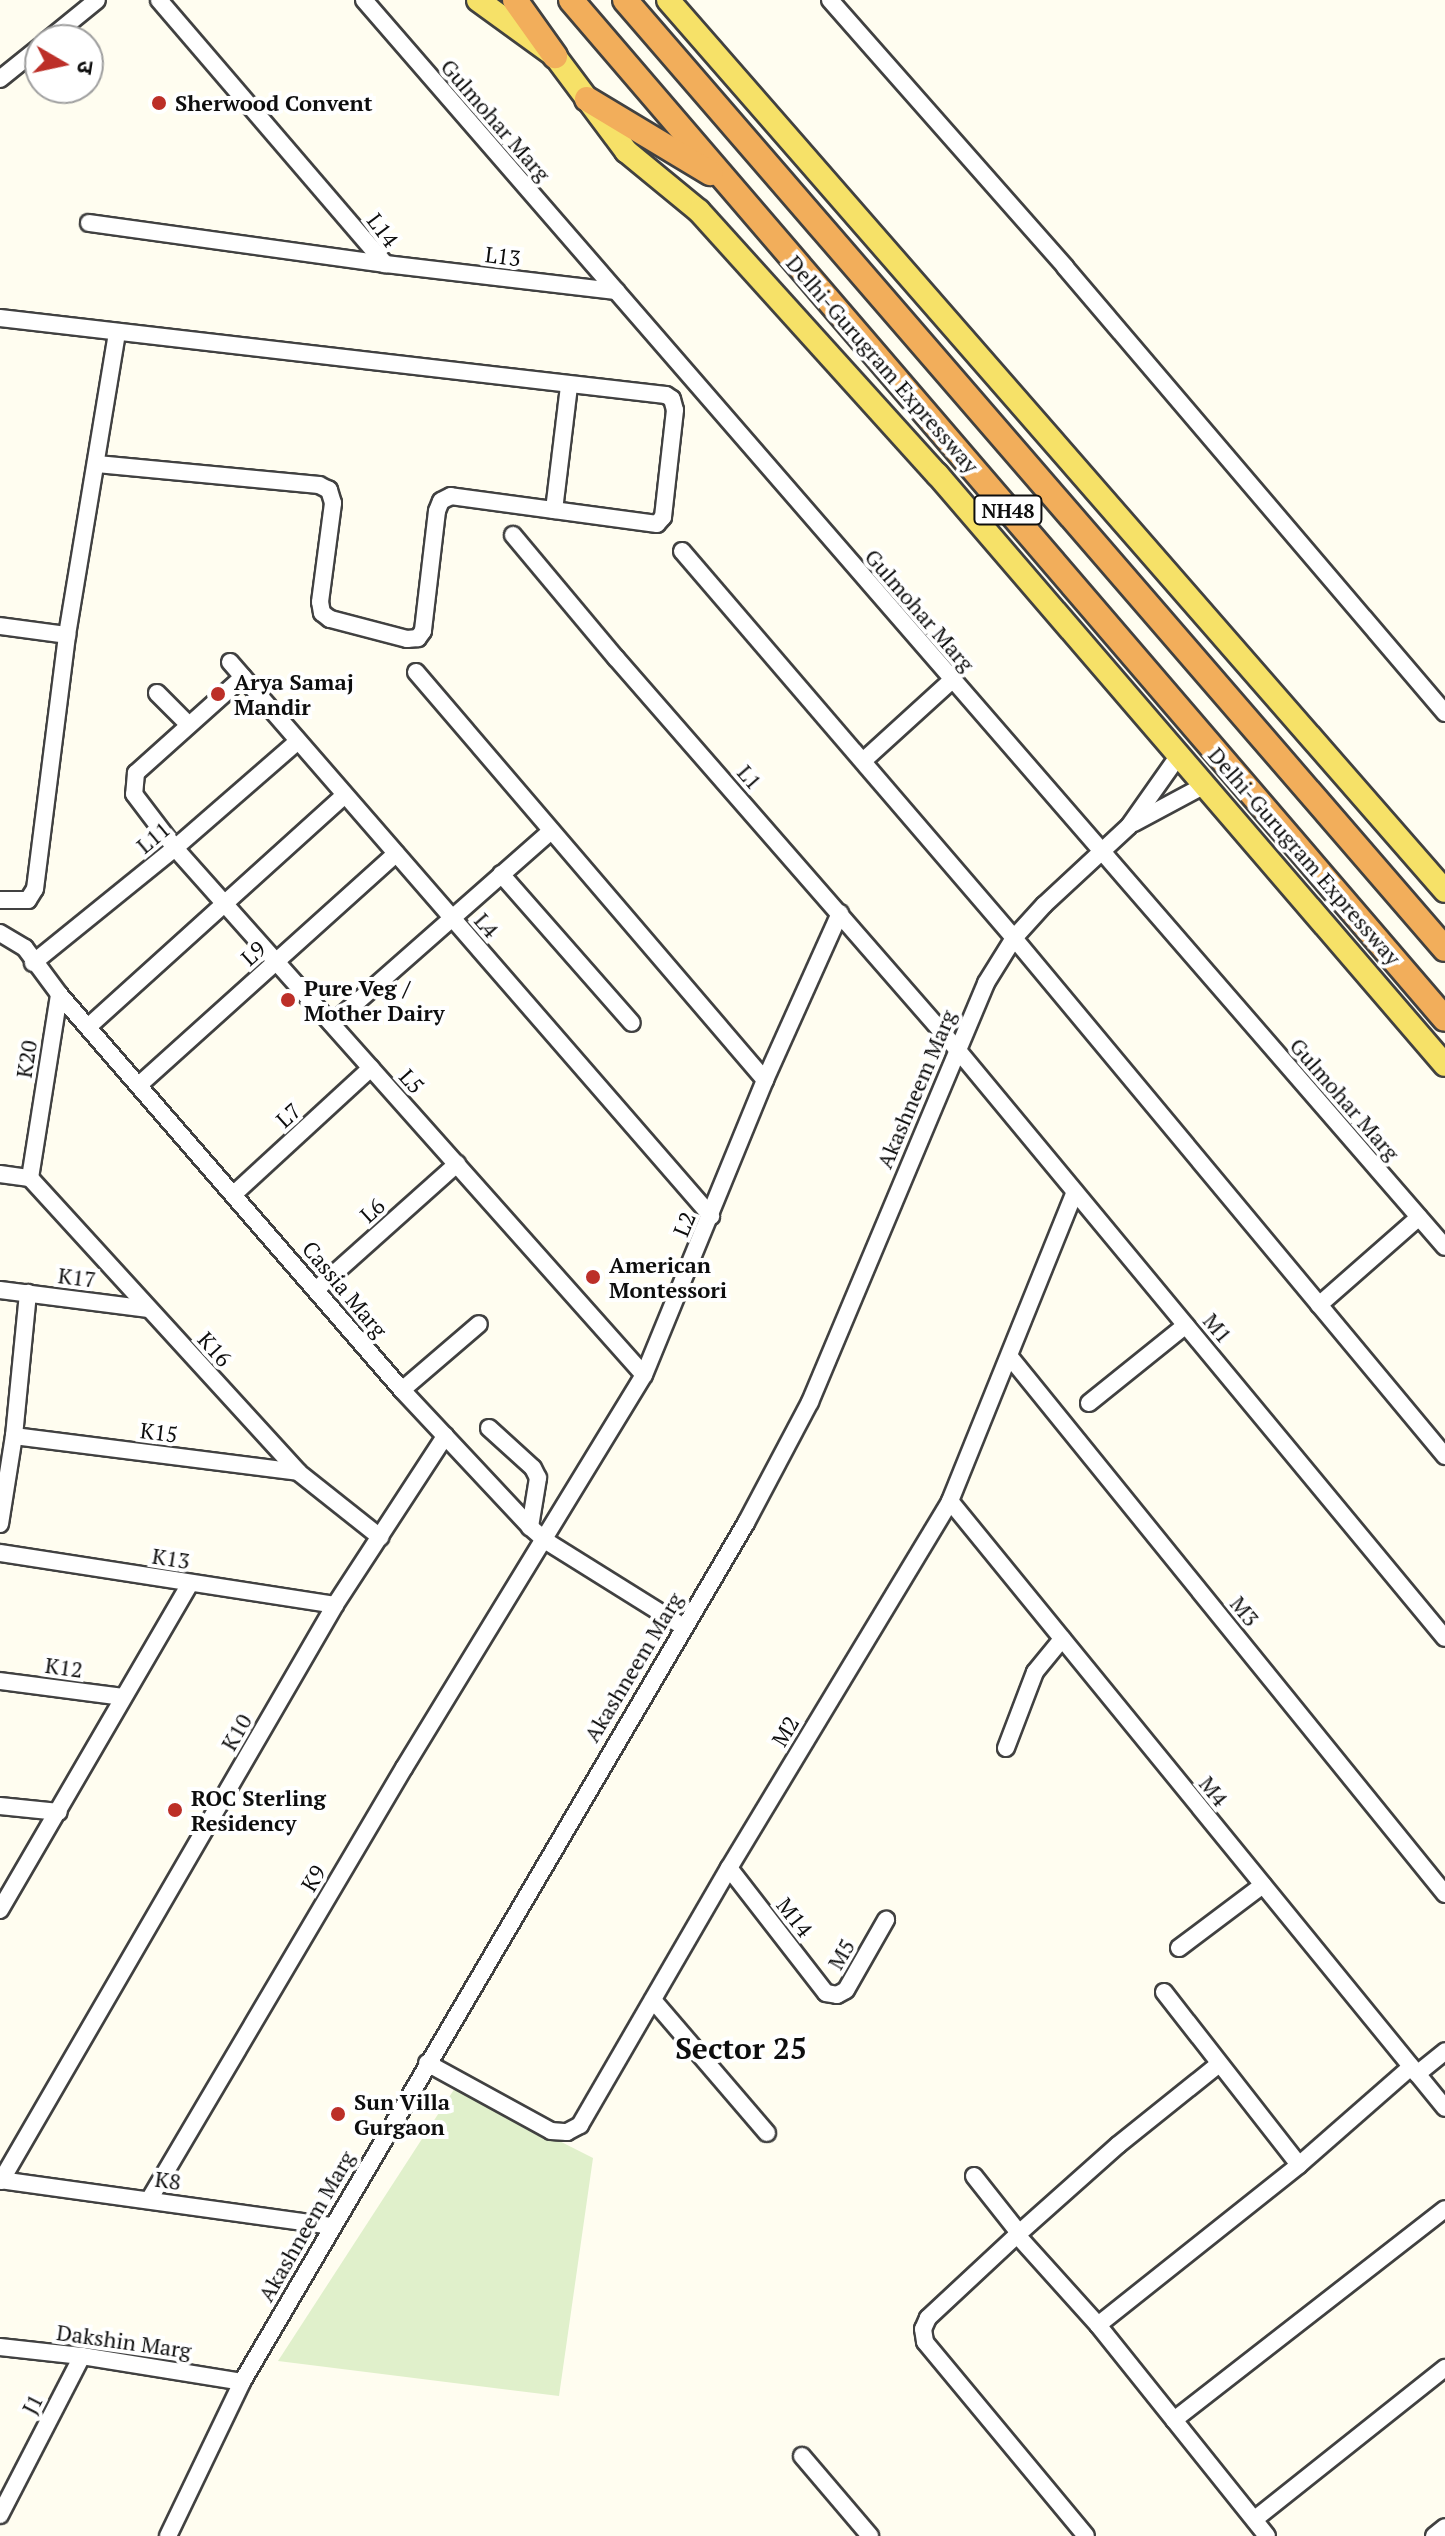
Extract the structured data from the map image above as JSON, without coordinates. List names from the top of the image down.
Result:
{
  "streets": {
    "highway": ["Delhi-Gurugram Expressway", "NH48"],
    "street": [
      "Gulmohar Marg",
      "L14",
      "L13",
      "L1",
      "L11",
      "L4",
      "L9",
      "K20",
      "L5",
      "Akashneem Marg",
      "L7",
      "L6",
      "L2",
      "K17",
      "Cassia Marg",
      "M1",
      "K16",
      "K15",
      "K13",
      "M3",
      "K12",
      "M2",
      "K10",
      "M4",
      "K9",
      "M14",
      "M5",
      "K8",
      "Dakshin Marg",
      "J1"
    ]
  },
  "crossings": [
    ["Gulmohar Marg", "L13"],
    ["Gulmohar Marg", "Akashneem Marg"],
    ["L14", "L13"],
    ["L1", "Akashneem Marg"],
    ["L1", "L2"],
    ["L1", "M1"],
    ["L11", "L4"],
    ["L11", "L5"],
    ["L11", "Cassia Marg"],
    ["L4", "L9"],
    ["L4", "L5"],
    ["L4", "L2"],
    ["L9", "L5"],
    ["L9", "Cassia Marg"],
    ["K20", "Cassia Marg"],
    ["K20", "K16"],
    ["L5", "L7"],
    ["L5", "L6"],
    ["L5", "L2"],
    ["Akashneem Marg", "Cassia Marg"],
    ["Akashneem Marg", "M1"],
    ["Akashneem Marg", "M2"],
    ["Akashneem Marg", "K8"],
    ["Akashneem Marg", "Dakshin Marg"],
    ["L7", "Cassia Marg"],
    ["L6", "Cassia Marg"],
    ["L2", "Cassia Marg"],
    ["L2", "K9"],
    ["K17", "K16"],
    ["Cassia Marg", "K10"],
    ["Cassia Marg", "K9"],
    ["M1", "M2"],
    ["K16", "K15"],
    ["K16", "K10"],
    ["K13", "K10"],
    ["M3", "M2"],
    ["M2", "M4"],
    ["M2", "M14"],
    ["K10", "K8"],
    ["K9", "K8"],
    ["M14", "M5"],
    ["Dakshin Marg", "J1"]
  ],
  "districts": ["Sector 25"],
  "places": [
    "Sherwood Convent",
    "Arya Samaj Mandir",
    "Pure Veg / Mother Dairy",
    "American Montessori",
    "ROC Sterling Residency",
    "Sun Villa Gurgaon"
  ],
  "north": "right"
}
